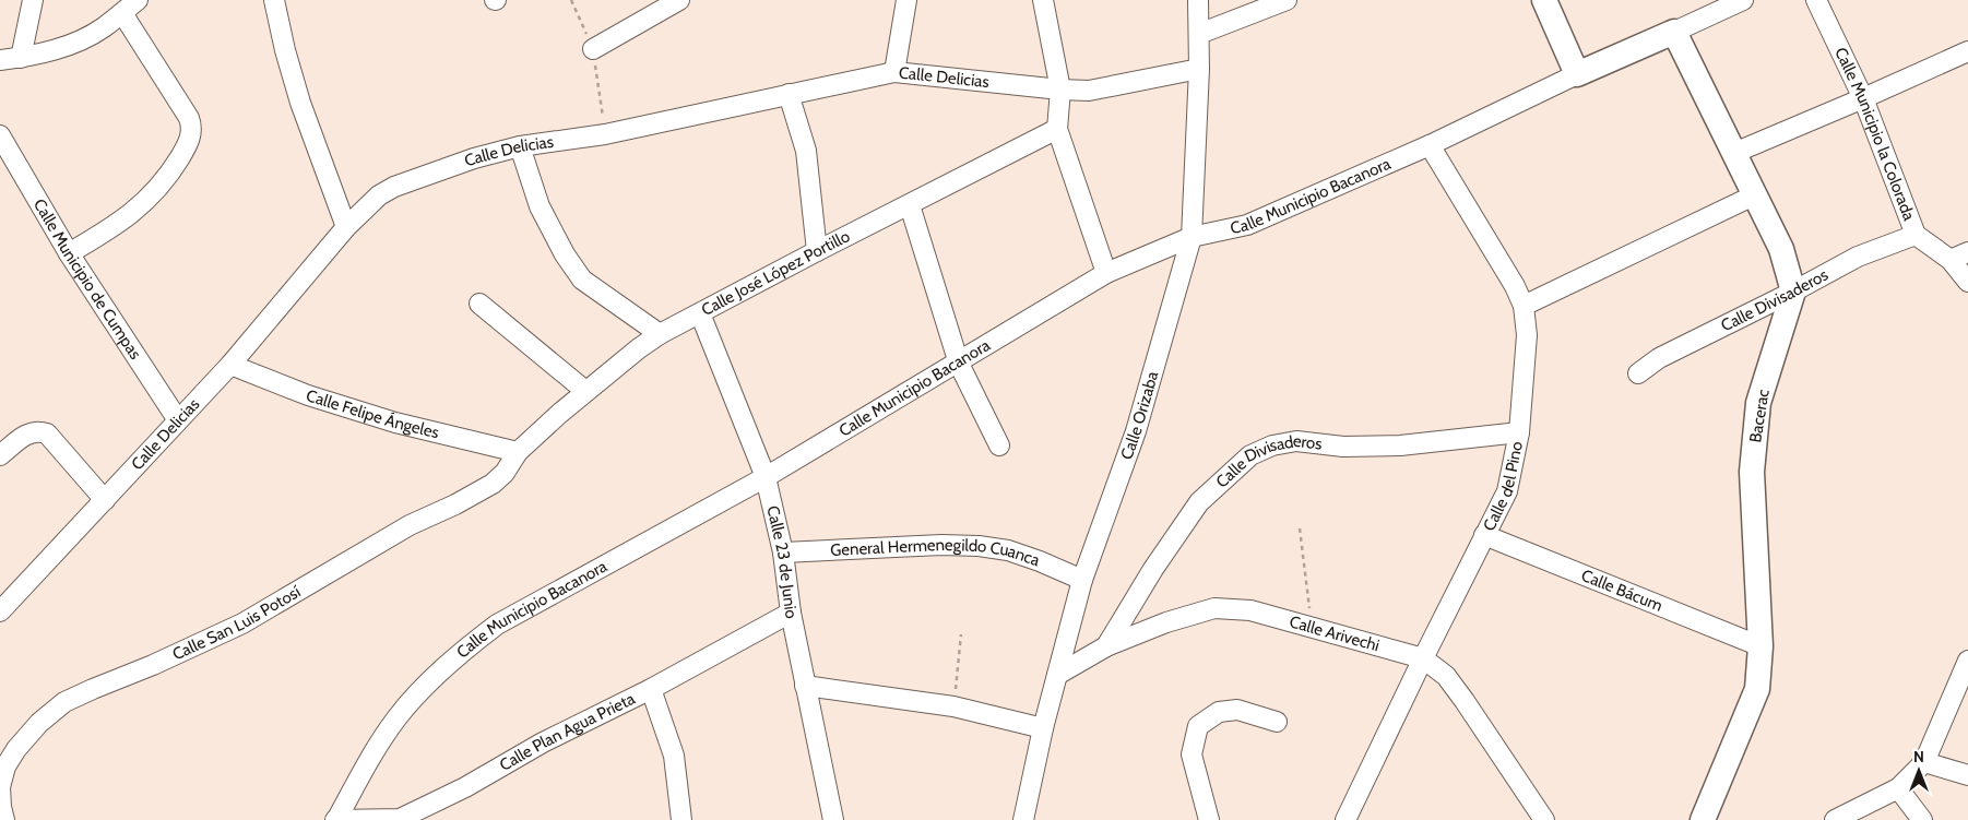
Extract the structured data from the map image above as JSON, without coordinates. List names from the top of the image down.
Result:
{
  "streets": {
    "street": [
      "Calle Delicias",
      "Calle Municipio la Colorada",
      "Calle Municipio Bacanora",
      "Calle José López Portillo",
      "Calle Municipio de Cumpas",
      "Calle Divisaderos",
      "Calle Felipe Ángeles",
      "Calle Orizaba",
      "Bacerac",
      "Calle del Pino",
      "General Hermenegildo Cuanca",
      "Calle 23 de Junio",
      "Calle Bácum",
      "Calle San Luis Potosí",
      "Calle Arivechi",
      "Calle Plan Agua Prieta"
    ]
  },
  "crossings": [
    ["Calle Delicias", "Calle Municipio de Cumpas"],
    ["Calle Delicias", "Calle Felipe Ángeles"],
    ["Calle Delicias", "Calle Orizaba"],
    ["Calle Municipio la Colorada", "Calle Divisaderos"],
    ["Calle Municipio Bacanora", "Calle Orizaba"],
    ["Calle Municipio Bacanora", "Calle del Pino"],
    ["Calle Municipio Bacanora", "Calle 23 de Junio"],
    ["Calle Municipio Bacanora", "Calle Plan Agua Prieta"],
    ["Calle José López Portillo", "Calle Felipe Ángeles"],
    ["Calle José López Portillo", "Calle 23 de Junio"],
    ["Calle José López Portillo", "Calle San Luis Potosí"],
    ["Calle Divisaderos", "Bacerac"],
    ["Calle Divisaderos", "Calle del Pino"],
    ["Calle Divisaderos", "Calle Arivechi"],
    ["Calle Felipe Ángeles", "Calle San Luis Potosí"],
    ["Calle Orizaba", "General Hermenegildo Cuanca"],
    ["Calle Orizaba", "Calle Arivechi"],
    ["Bacerac", "Calle Bácum"],
    ["Calle del Pino", "Calle Bácum"],
    ["Calle del Pino", "Calle Arivechi"],
    ["General Hermenegildo Cuanca", "Calle 23 de Junio"],
    ["Calle 23 de Junio", "Calle Plan Agua Prieta"]
  ],
  "north": "top"
}
